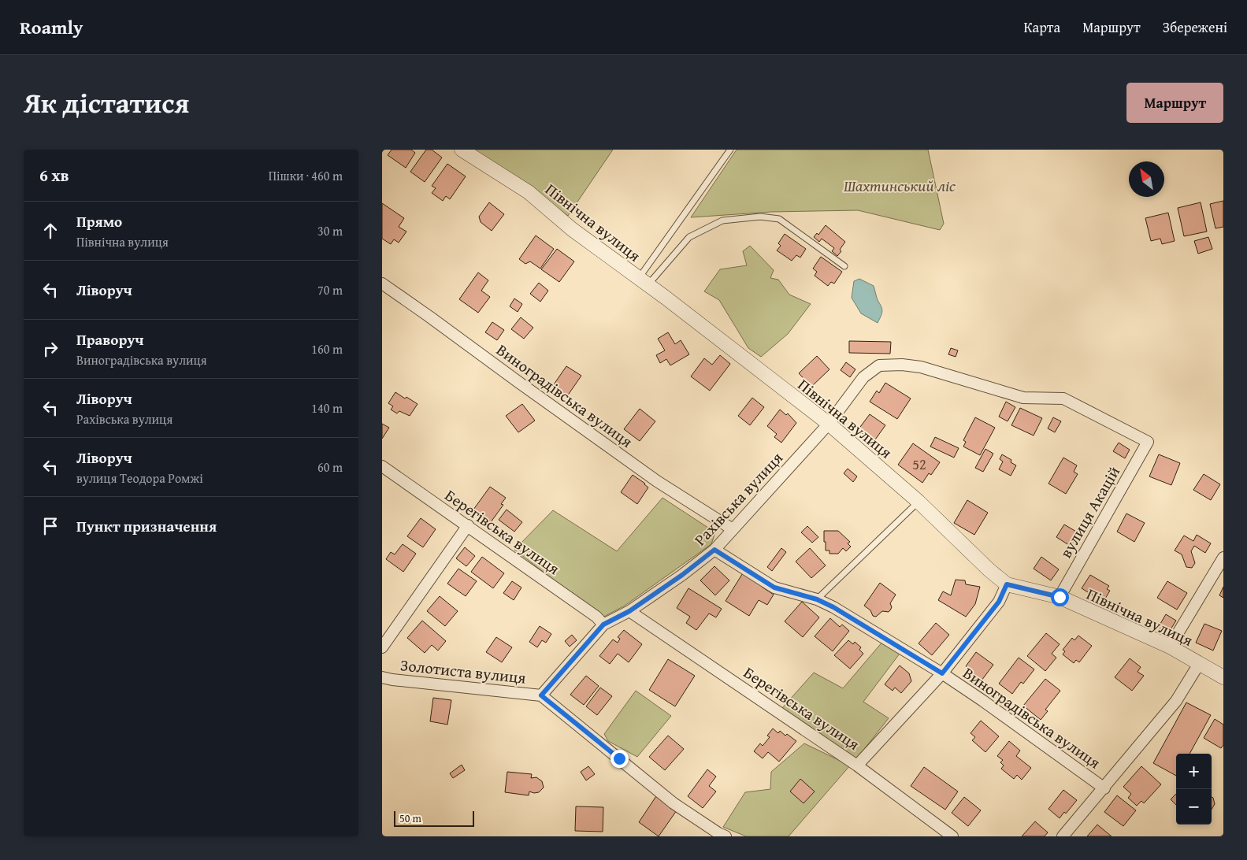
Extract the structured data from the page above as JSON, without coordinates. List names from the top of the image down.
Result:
{
  "streets": {
    "street": [
      "Північна вулиця",
      "Виноградівська вулиця",
      "Рахівська вулиця",
      "вулиця Акацій",
      "Берегівська вулиця",
      "Золотиста вулиця"
    ]
  },
  "crossings": [
    ["Північна вулиця", "Рахівська вулиця"],
    ["Північна вулиця", "вулиця Акацій"],
    ["Виноградівська вулиця", "Рахівська вулиця"],
    ["Рахівська вулиця", "вулиця Акацій"],
    ["Рахівська вулиця", "Берегівська вулиця"],
    ["Рахівська вулиця", "Золотиста вулиця"]
  ],
  "parks": ["Шахтинський ліс"],
  "house_numbers": ["52"],
  "scale_bar": "50 m",
  "north": "top left",
  "page": {
    "header": "Roamly",
    "nav": ["Карта", "Маршрут", "Збережені"],
    "title": "Як дістатися",
    "buttons": "Маршрут",
    "heading": ["6 хв", "Пішки · 460 m"],
    "list": [
      ["Прямо", "Північна вулиця", "30 m"],
      ["Ліворуч", "70 m"],
      ["Праворуч", "Виноградівська вулиця", "160 m"],
      ["Ліворуч", "Рахівська вулиця", "140 m"],
      ["Ліворуч", "вулиця Теодора Ромжі", "60 m"],
      "Пункт призначення"
    ],
    "map_buttons": ["+", "−"],
    "scale": "50 m"
  }
}
